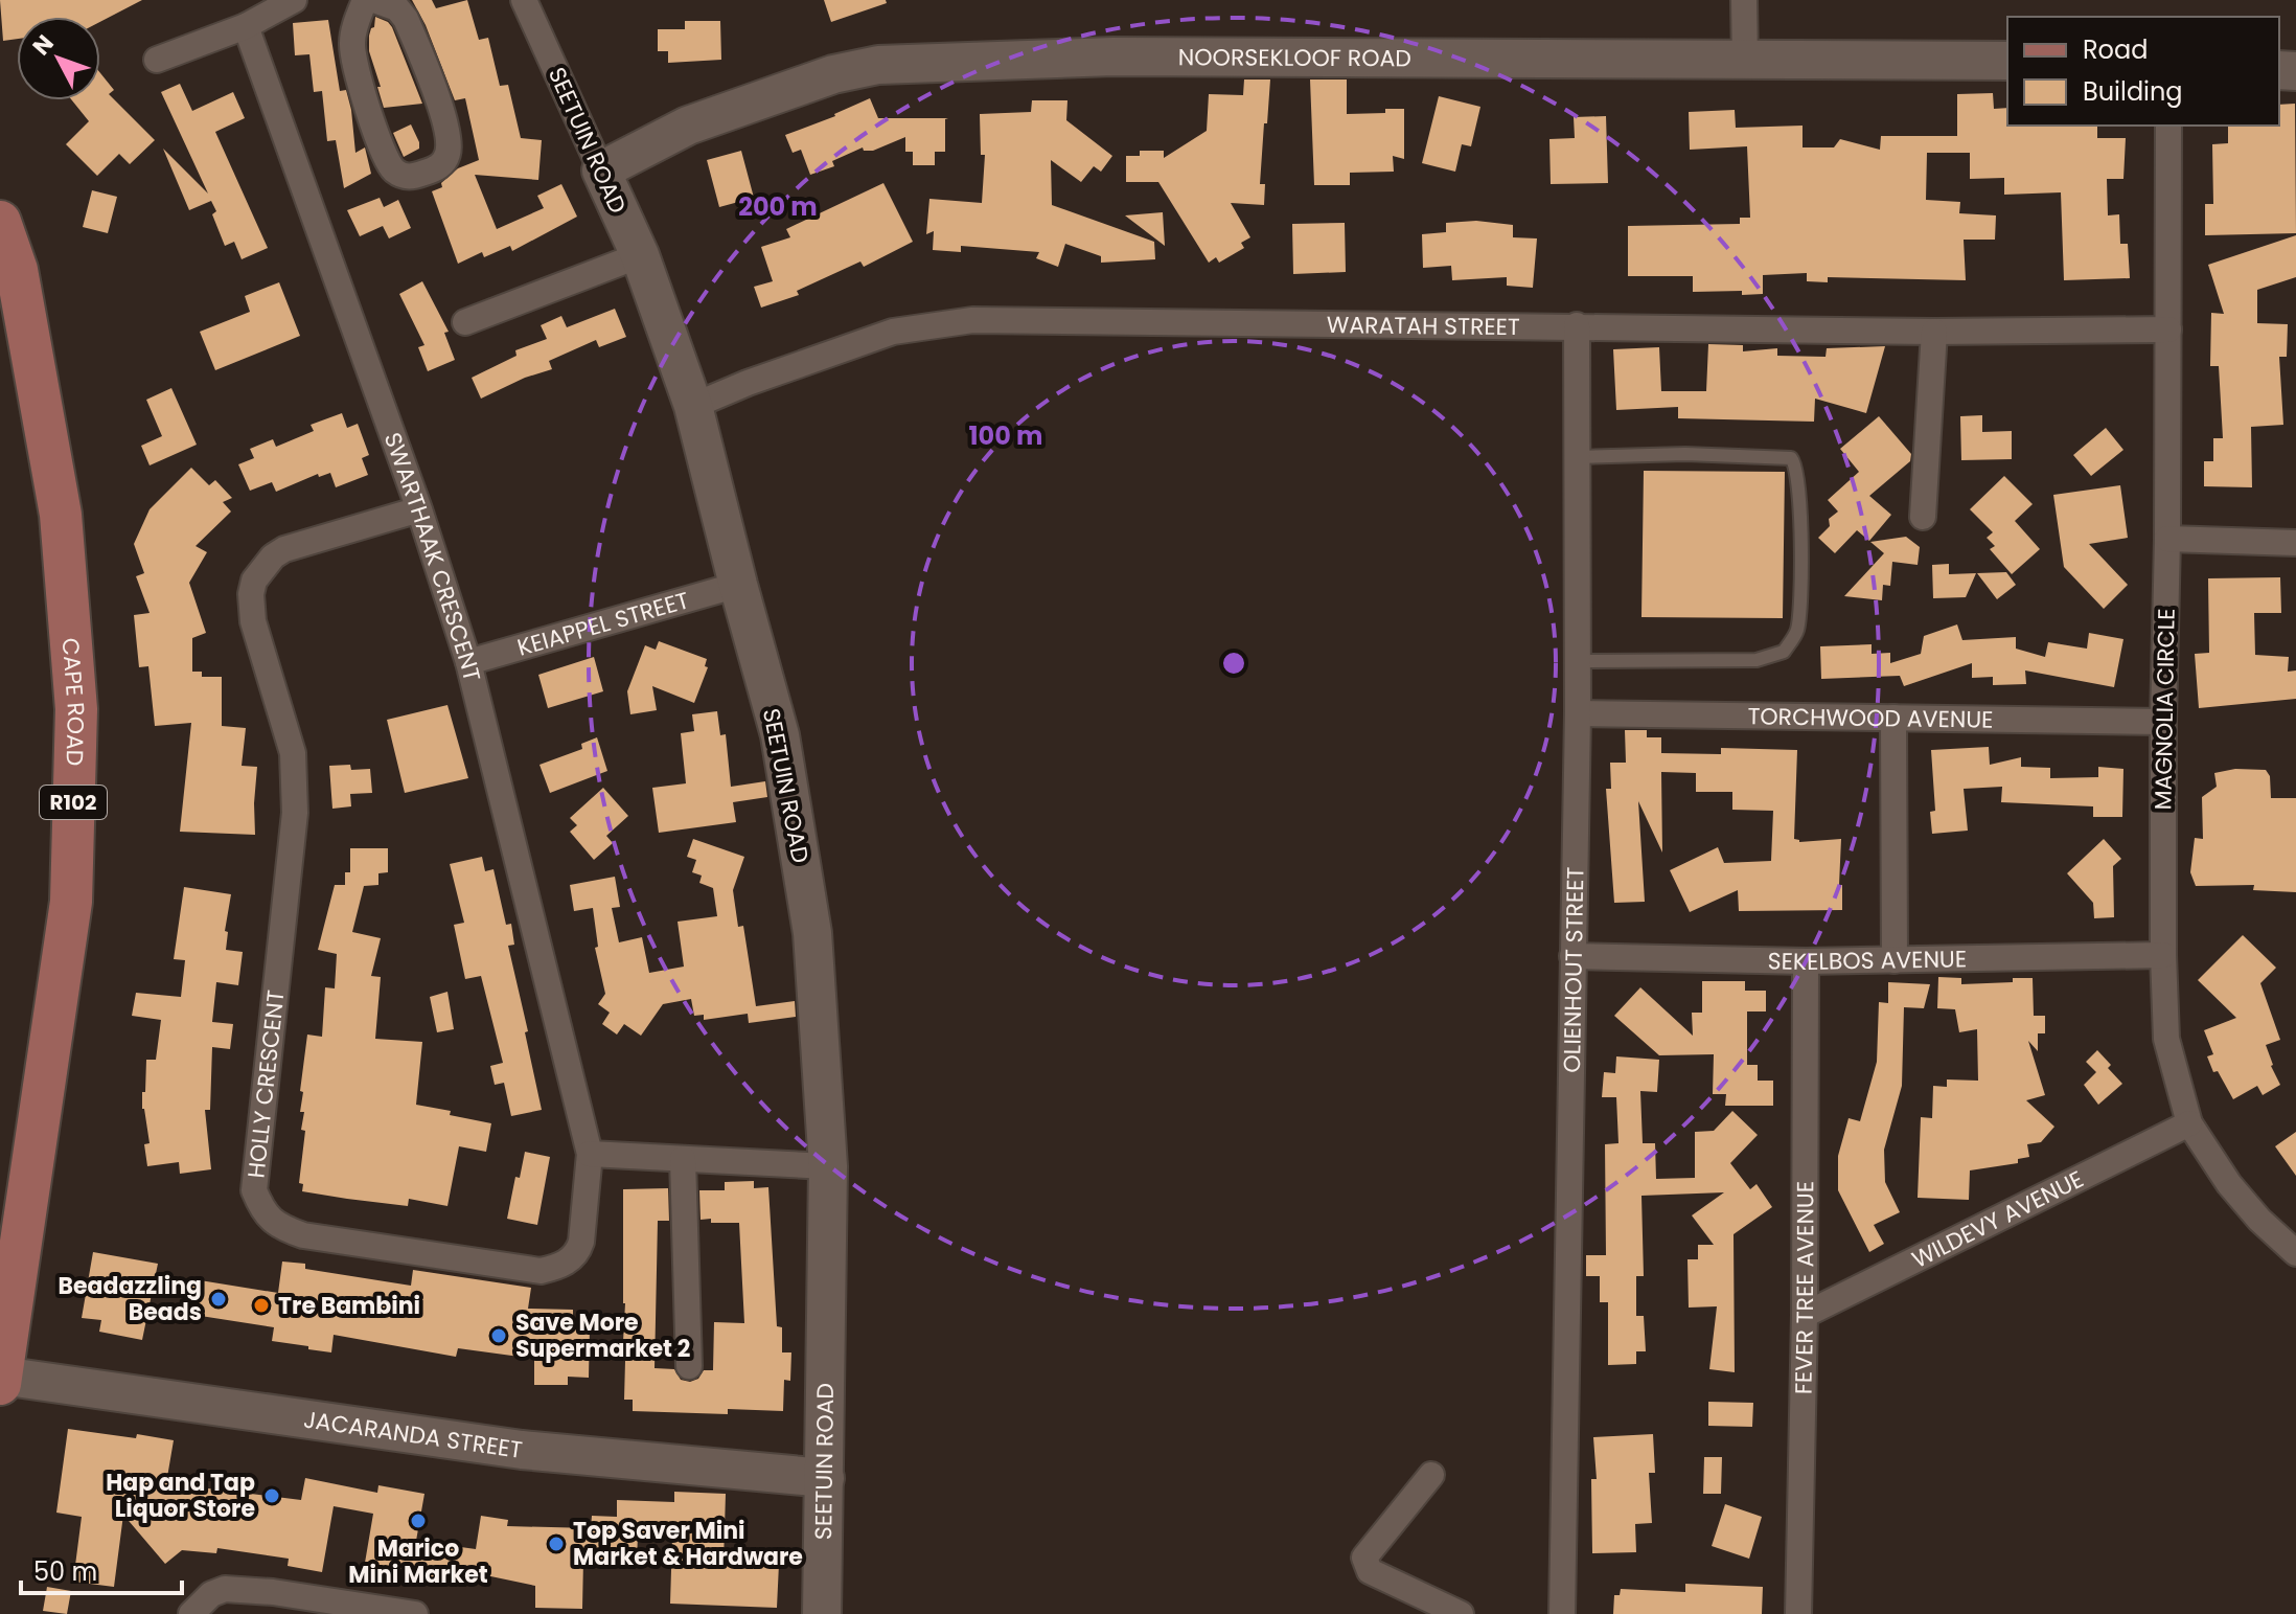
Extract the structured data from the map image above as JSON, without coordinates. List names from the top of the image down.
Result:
{
  "streets": {
    "main road": ["CAPE ROAD", "R102"],
    "street": [
      "NOORSEKLOOF ROAD",
      "SEETUIN ROAD",
      "WARATAH STREET",
      "SWARTHAAK CRESCENT",
      "KEIAPPEL STREET",
      "MAGNOLIA CIRCLE",
      "TORCHWOOD AVENUE",
      "SEKELBOS AVENUE",
      "OLIENHOUT STREET",
      "HOLLY CRESCENT",
      "WILDEVY AVENUE",
      "FEVER TREE AVENUE",
      "JACARANDA STREET"
    ]
  },
  "crossings": [
    ["NOORSEKLOOF ROAD", "SEETUIN ROAD"],
    ["SEETUIN ROAD", "WARATAH STREET"],
    ["SEETUIN ROAD", "KEIAPPEL STREET"],
    ["SEETUIN ROAD", "JACARANDA STREET"],
    ["WARATAH STREET", "MAGNOLIA CIRCLE"],
    ["WARATAH STREET", "OLIENHOUT STREET"],
    ["SWARTHAAK CRESCENT", "KEIAPPEL STREET"],
    ["SWARTHAAK CRESCENT", "HOLLY CRESCENT"],
    ["CAPE ROAD", "JACARANDA STREET"],
    ["MAGNOLIA CIRCLE", "TORCHWOOD AVENUE"],
    ["MAGNOLIA CIRCLE", "SEKELBOS AVENUE"],
    ["MAGNOLIA CIRCLE", "WILDEVY AVENUE"],
    ["TORCHWOOD AVENUE", "OLIENHOUT STREET"],
    ["SEKELBOS AVENUE", "OLIENHOUT STREET"],
    ["SEKELBOS AVENUE", "FEVER TREE AVENUE"],
    ["WILDEVY AVENUE", "FEVER TREE AVENUE"]
  ],
  "places": [
    "Beadazzling Beads",
    "Tre Bambini",
    "Save More Supermarket 2",
    "Hap and Tap Liquor Store",
    "Marico Mini Market",
    "Top Saver Mini Market & Hardware"
  ],
  "legend": ["Road", "Building"],
  "scale_bar": "50 m",
  "north": "top left",
  "rings": ["200 m", "100 m"]
}
